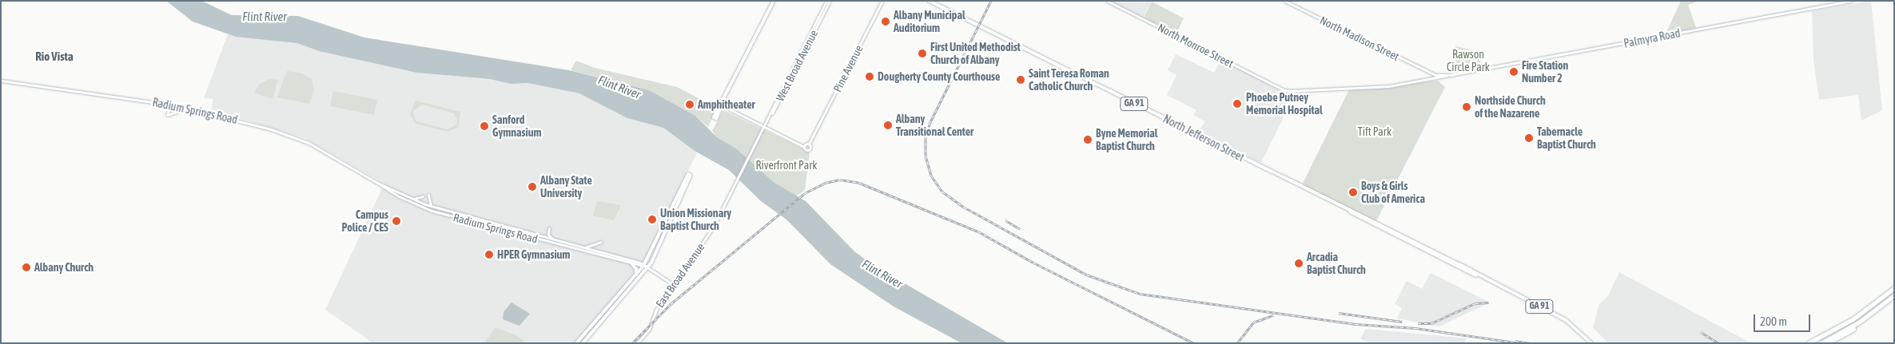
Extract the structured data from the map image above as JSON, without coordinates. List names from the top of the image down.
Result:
{
  "streets": {
    "main road": [
      "North Madison Street",
      "Palmyra Road",
      "North Monroe Street",
      "West Broad Avenue",
      "Pine Avenue",
      "GA 91",
      "Radium Springs Road",
      "North Jefferson Street",
      "East Broad Avenue"
    ]
  },
  "crossings": [
    ["North Madison Street", "Palmyra Road"],
    ["Palmyra Road", "North Monroe Street"],
    ["West Broad Avenue", "East Broad Avenue"],
    ["Radium Springs Road", "East Broad Avenue"]
  ],
  "districts": ["Rio Vista"],
  "water": ["Flint River"],
  "parks": ["Rawson Circle Park", "Tift Park", "Riverfront Park"],
  "places": [
    "Albany Municipal Auditorium",
    "First United Methodist Church of Albany",
    "Fire Station Number 2",
    "Dougherty County Courthouse",
    "Saint Teresa Roman Catholic Church",
    "Phoebe Putney Memorial Hospital",
    "Amphitheater",
    "Northside Church of the Nazarene",
    "Albany Transitional Center",
    "Sanford Gymnasium",
    "Tabernacle Baptist Church",
    "Byne Memorial Baptist Church",
    "Albany State University",
    "Boys & Girls Club of America",
    "Union Missionary Baptist Church",
    "Campus Police / CES",
    "HPER Gymnasium",
    "Arcadia Baptist Church",
    "Albany Church"
  ],
  "scale_bar": "200 m"
}
